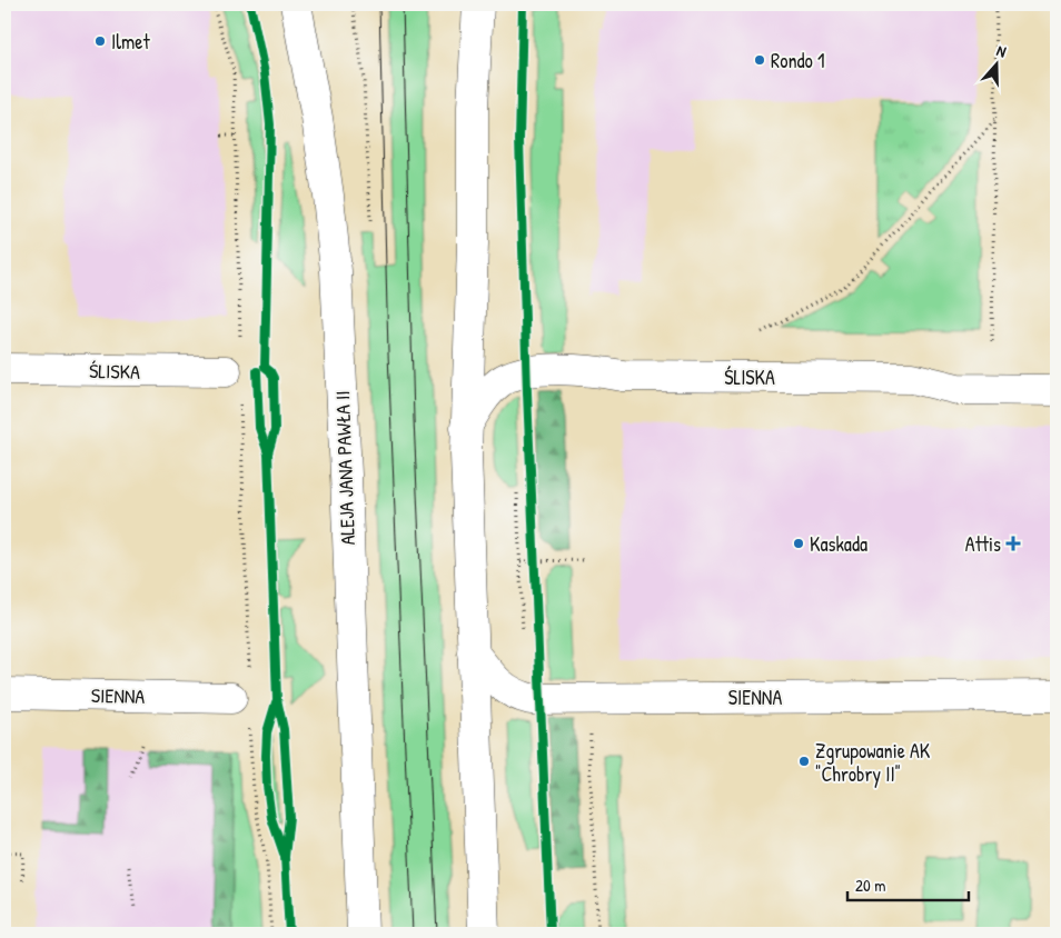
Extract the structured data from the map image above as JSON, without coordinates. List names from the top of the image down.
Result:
{
  "streets": {
    "main road": ["ŚLISKA", "ALEJA JANA PAWŁA II", "SIENNA"]
  },
  "places": {
    "other": [
      "Ilmet",
      "Rondo 1",
      "Kaskada",
      "Zgrupowanie AK \"Chrobry II\""
    ],
    "health": ["Attis"]
  },
  "scale_bar": "20 m",
  "north": "top"
}
